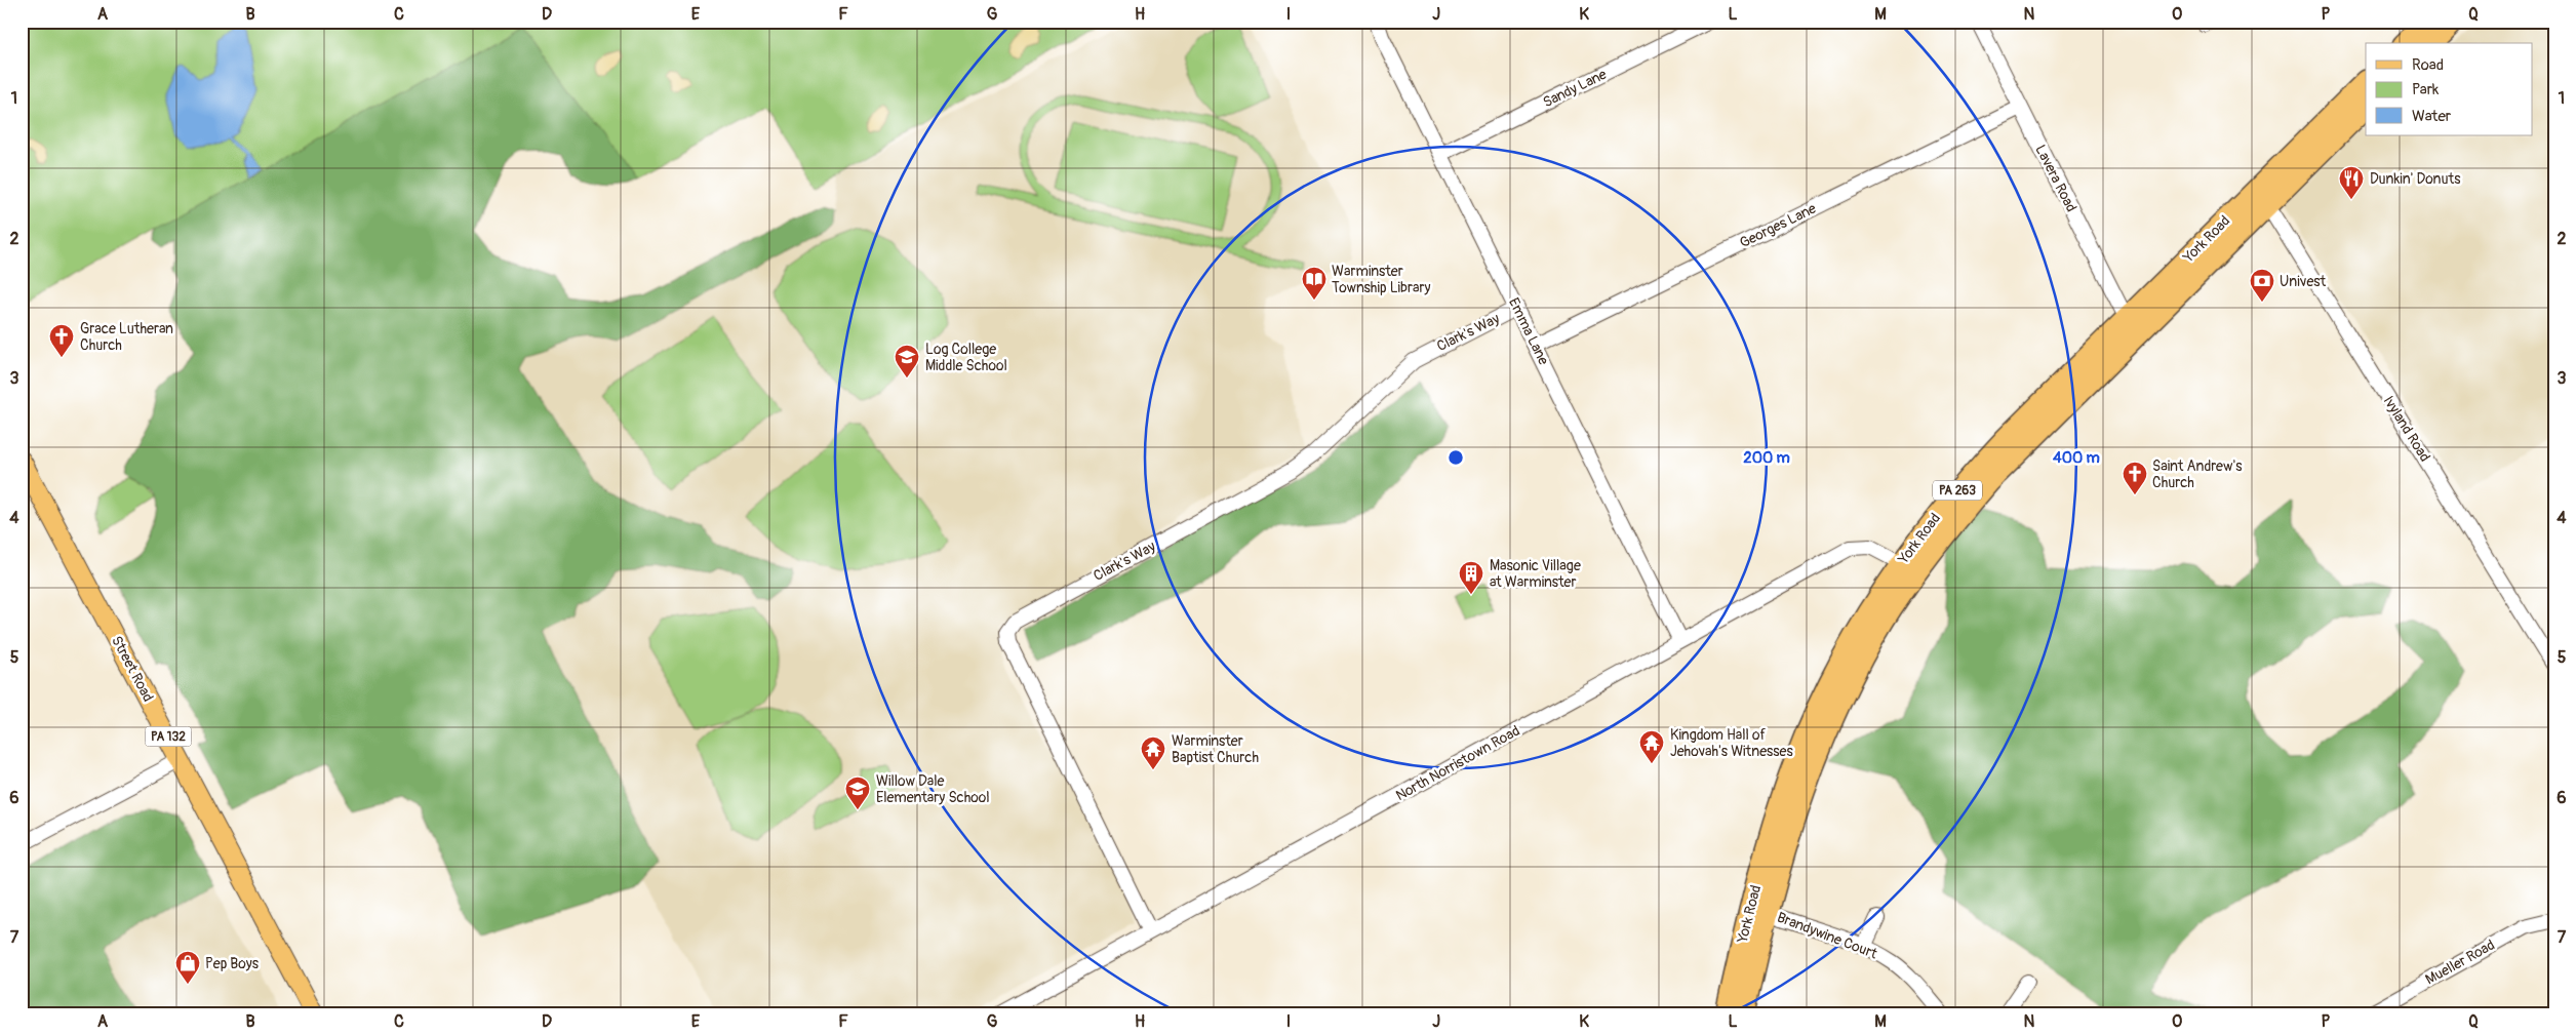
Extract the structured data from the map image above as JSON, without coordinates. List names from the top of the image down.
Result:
{
  "streets": {
    "highway": ["York Road", "PA 263"],
    "main road": ["Street Road", "PA 132"],
    "street": [
      "Sandy Lane",
      "Lavera Road",
      "Georges Lane",
      "Emma Lane",
      "Clark's Way",
      "Ivyland Road",
      "North Norristown Road",
      "Brandywine Court",
      "Mueller Road"
    ]
  },
  "crossings": [
    ["Sandy Lane", "Emma Lane"],
    ["Lavera Road", "Georges Lane"],
    ["Lavera Road", "York Road"],
    ["Georges Lane", "Emma Lane"],
    ["York Road", "Ivyland Road"],
    ["York Road", "North Norristown Road"],
    ["York Road", "Brandywine Court"],
    ["Emma Lane", "Clark's Way"],
    ["Emma Lane", "North Norristown Road"],
    ["Clark's Way", "North Norristown Road"]
  ],
  "places": {
    "restaurant": ["Dunkin' Donuts"],
    "library": ["Warminster Township Library"],
    "bank": ["Univest"],
    "church": ["Grace Lutheran Church", "Saint Andrew's Church"],
    "school or university": ["Log College Middle School", "Willow Dale Elementary School"],
    "building": ["Masonic Village at Warminster"],
    "temple": ["Kingdom Hall of Jehovah's Witnesses", "Warminster Baptist Church"],
    "shop": ["Pep Boys"]
  },
  "legend": ["Road", "Park", "Water"],
  "grid": {
    "columns": [
      "A",
      "B",
      "C",
      "D",
      "E",
      "F",
      "G",
      "H",
      "I",
      "J",
      "K",
      "L",
      "M",
      "N",
      "O",
      "P",
      "Q"
    ],
    "rows": [
      "1",
      "2",
      "3",
      "4",
      "5",
      "6",
      "7"
    ]
  },
  "rings": ["200 m", "400 m"]
}
